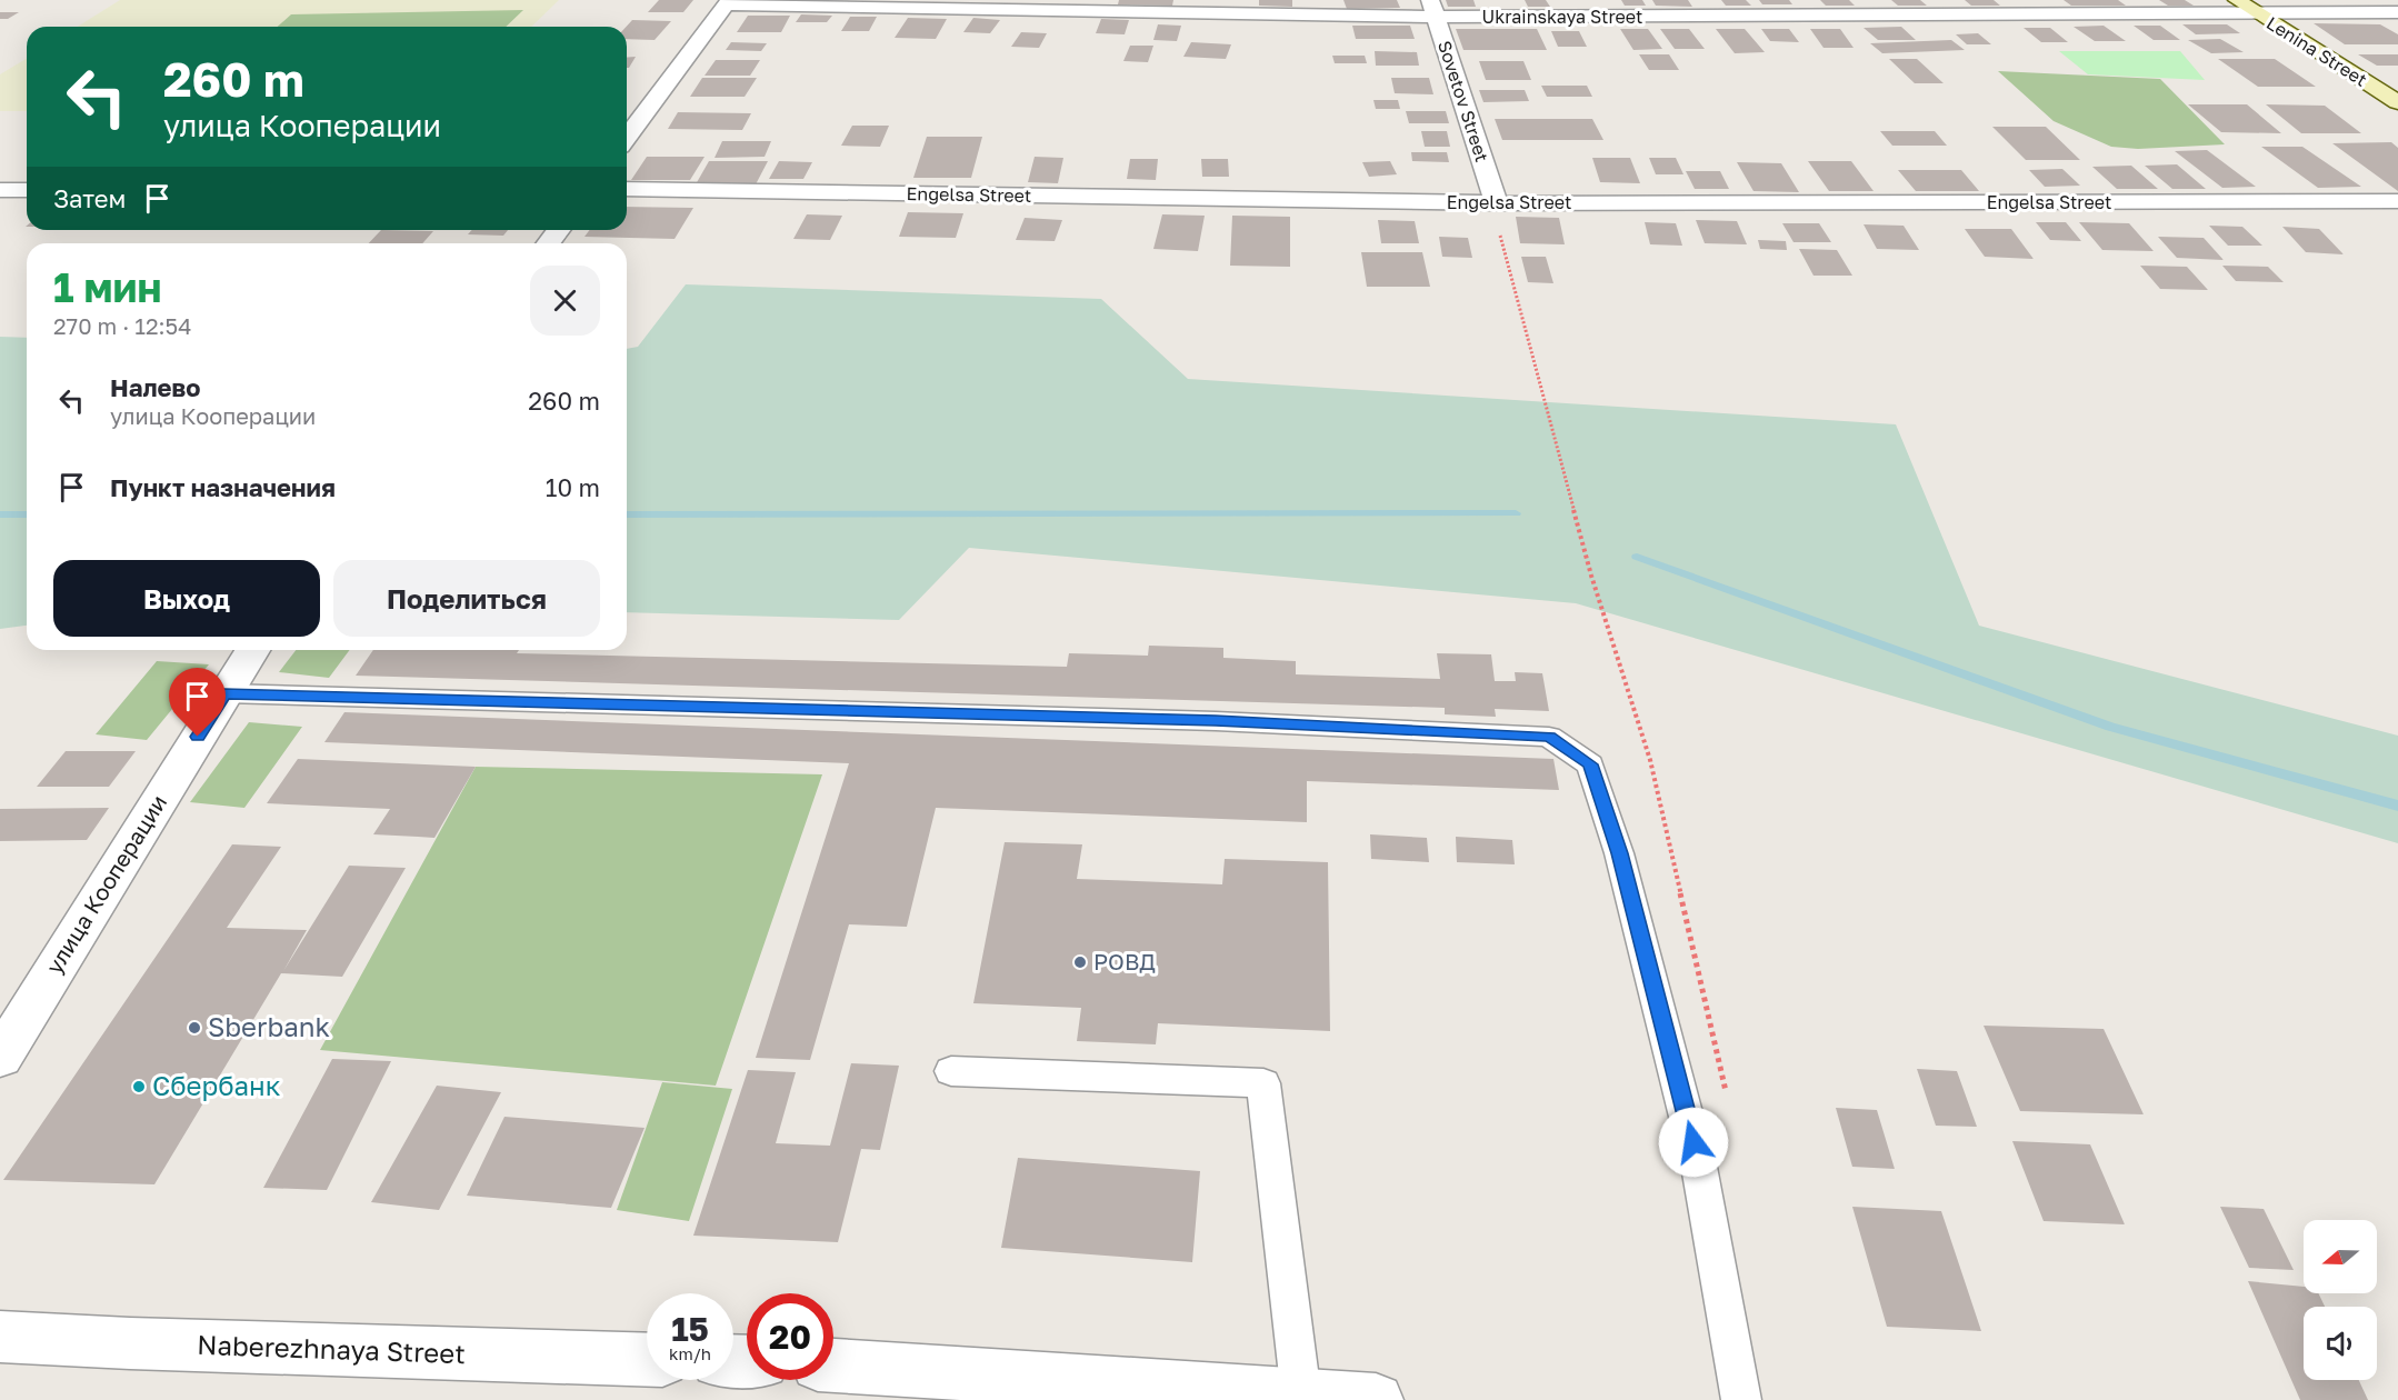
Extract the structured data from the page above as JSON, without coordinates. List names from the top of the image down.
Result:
{
  "streets": {
    "street": [
      "Ukrainskaya Street",
      "Lenina Street",
      "Sovetov Street",
      "Engelsa Street",
      "улица Кооперации",
      "Naberezhnaya Street"
    ]
  },
  "crossings": [
    ["Ukrainskaya Street", "Lenina Street"],
    ["Ukrainskaya Street", "Sovetov Street"],
    ["Sovetov Street", "Engelsa Street"]
  ],
  "places": ["РОВД", "Sberbank", "Сбербанк"],
  "north": "left",
  "page": {
    "turn": ["260 m", "улица Кооперации"],
    "then": "Затем",
    "heading": ["1 мин", "270 m · 12:54"],
    "list": [
      {
        "name": "Налево",
        "note": "улица Кооперации",
        "value": "260 m"
      },
      {
        "name": "Пункт назначения",
        "value": "10 m"
      }
    ],
    "buttons": ["Выход", "Поделиться"],
    "speed": "15 km/h",
    "limit": "20"
  }
}
